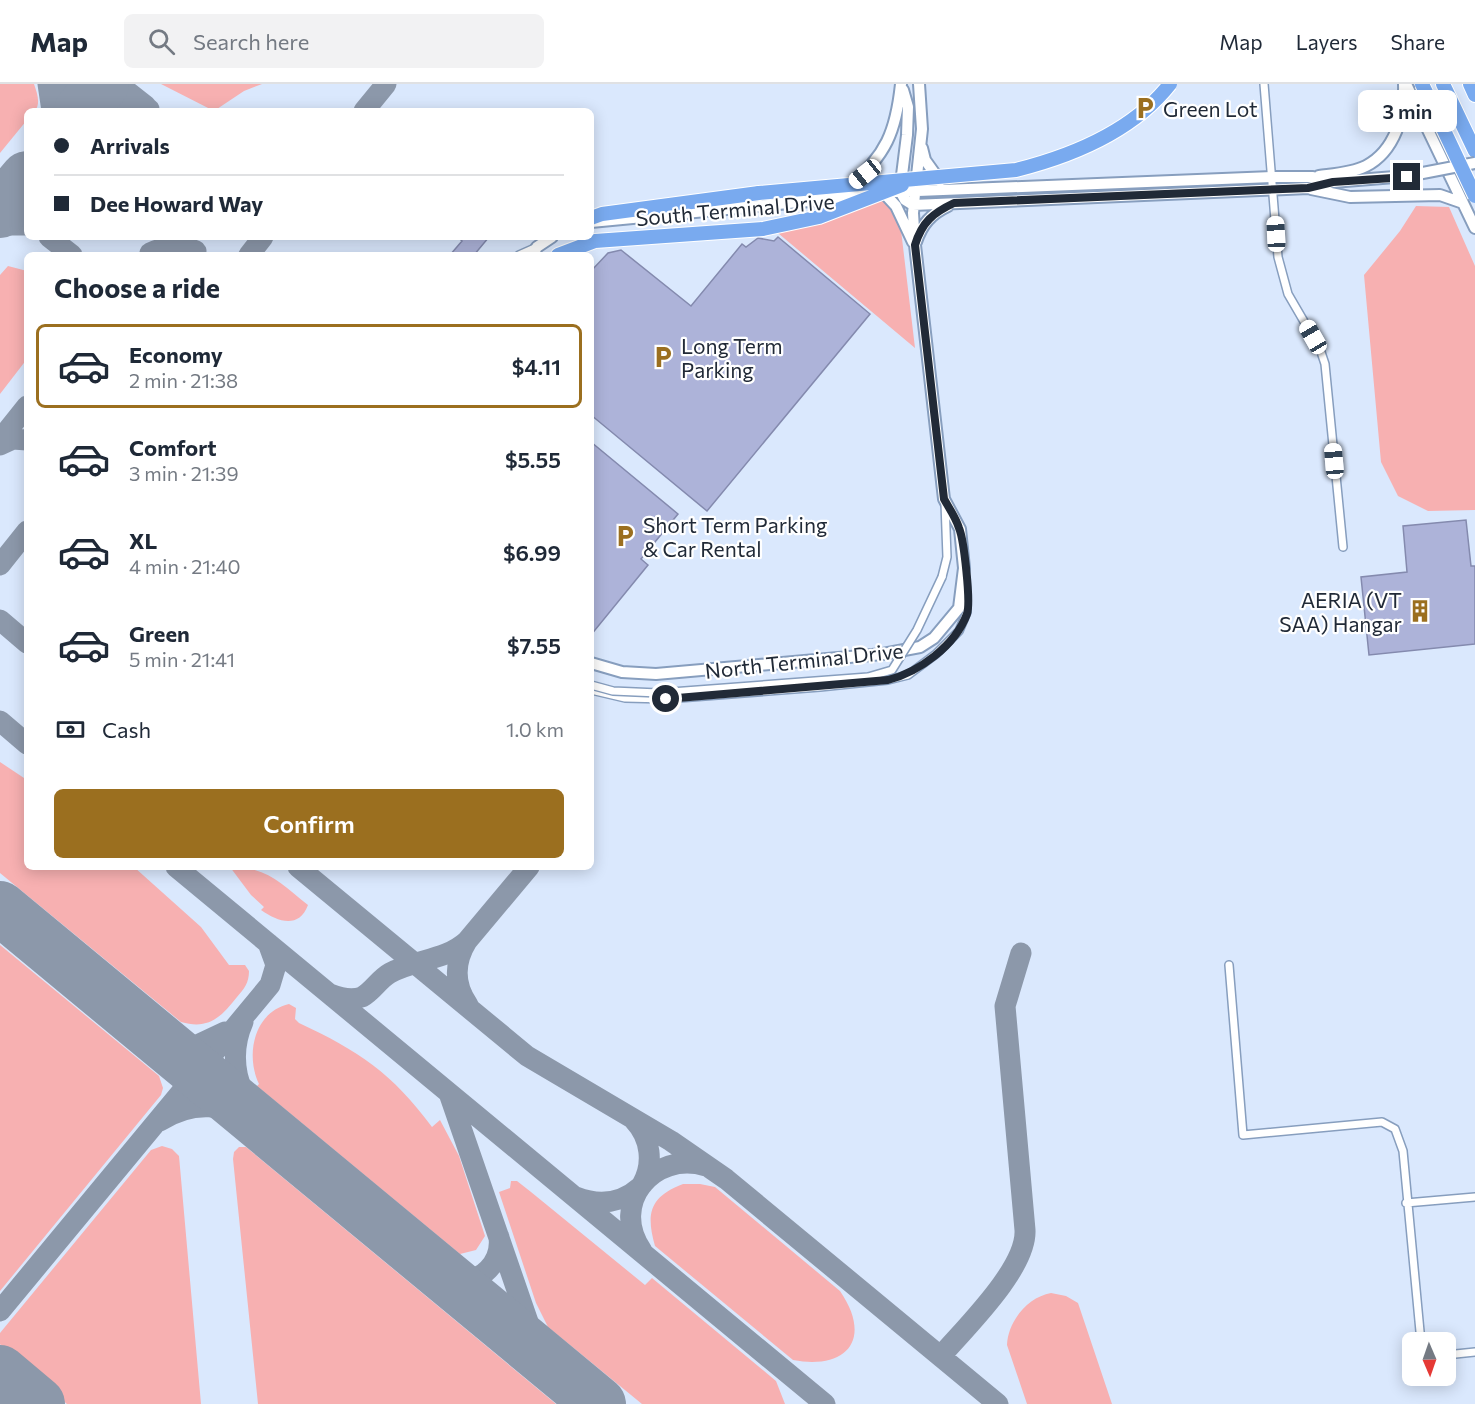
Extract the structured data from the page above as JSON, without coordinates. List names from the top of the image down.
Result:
{
  "streets": {
    "main road": ["South Terminal Drive", "North Terminal Drive"]
  },
  "places": {
    "parking": ["Green Lot", "Long Term Parking", "Short Term Parking & Car Rental"],
    "building": ["AERIA (VT SAA) Hangar"]
  },
  "north": "bottom",
  "page": {
    "header": "Map",
    "search": "Search here",
    "nav": ["Map", "Layers", "Share"],
    "bubble": "3 min",
    "banner": ["Arrivals", "Dee Howard Way"],
    "heading": "Choose a ride",
    "list": [
      {
        "name": "Economy",
        "note": "2 min · 21:38",
        "value": "$4.11"
      },
      {
        "name": "Comfort",
        "note": "3 min · 21:39",
        "value": "$5.55"
      },
      {
        "name": "XL",
        "note": "4 min · 21:40",
        "value": "$6.99"
      },
      {
        "name": "Green",
        "note": "5 min · 21:41",
        "value": "$7.55"
      }
    ],
    "pay": ["Cash", "1.0 km"],
    "buttons": "Confirm"
  }
}
